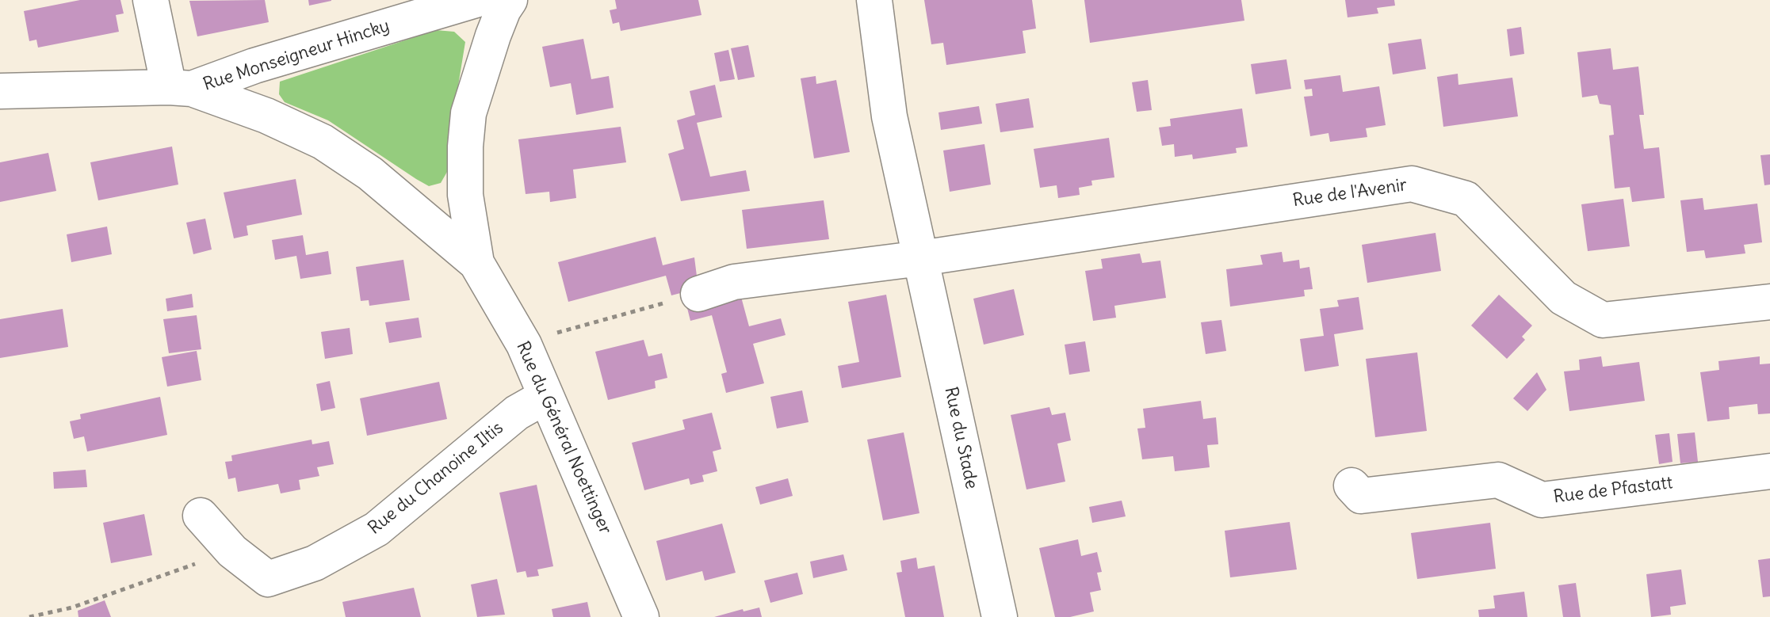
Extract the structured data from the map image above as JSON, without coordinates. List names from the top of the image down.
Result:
{
  "streets": {
    "street": [
      "Rue Monseigneur Hincky",
      "Rue de l'Avenir",
      "Rue du Général Noettinger",
      "Rue du Stade",
      "Rue du Chanoine Iltis",
      "Rue de Pfastatt"
    ]
  },
  "crossings": [
    ["Rue Monseigneur Hincky", "Rue du Général Noettinger"],
    ["Rue de l'Avenir", "Rue du Stade"],
    ["Rue du Général Noettinger", "Rue du Chanoine Iltis"]
  ]
}
